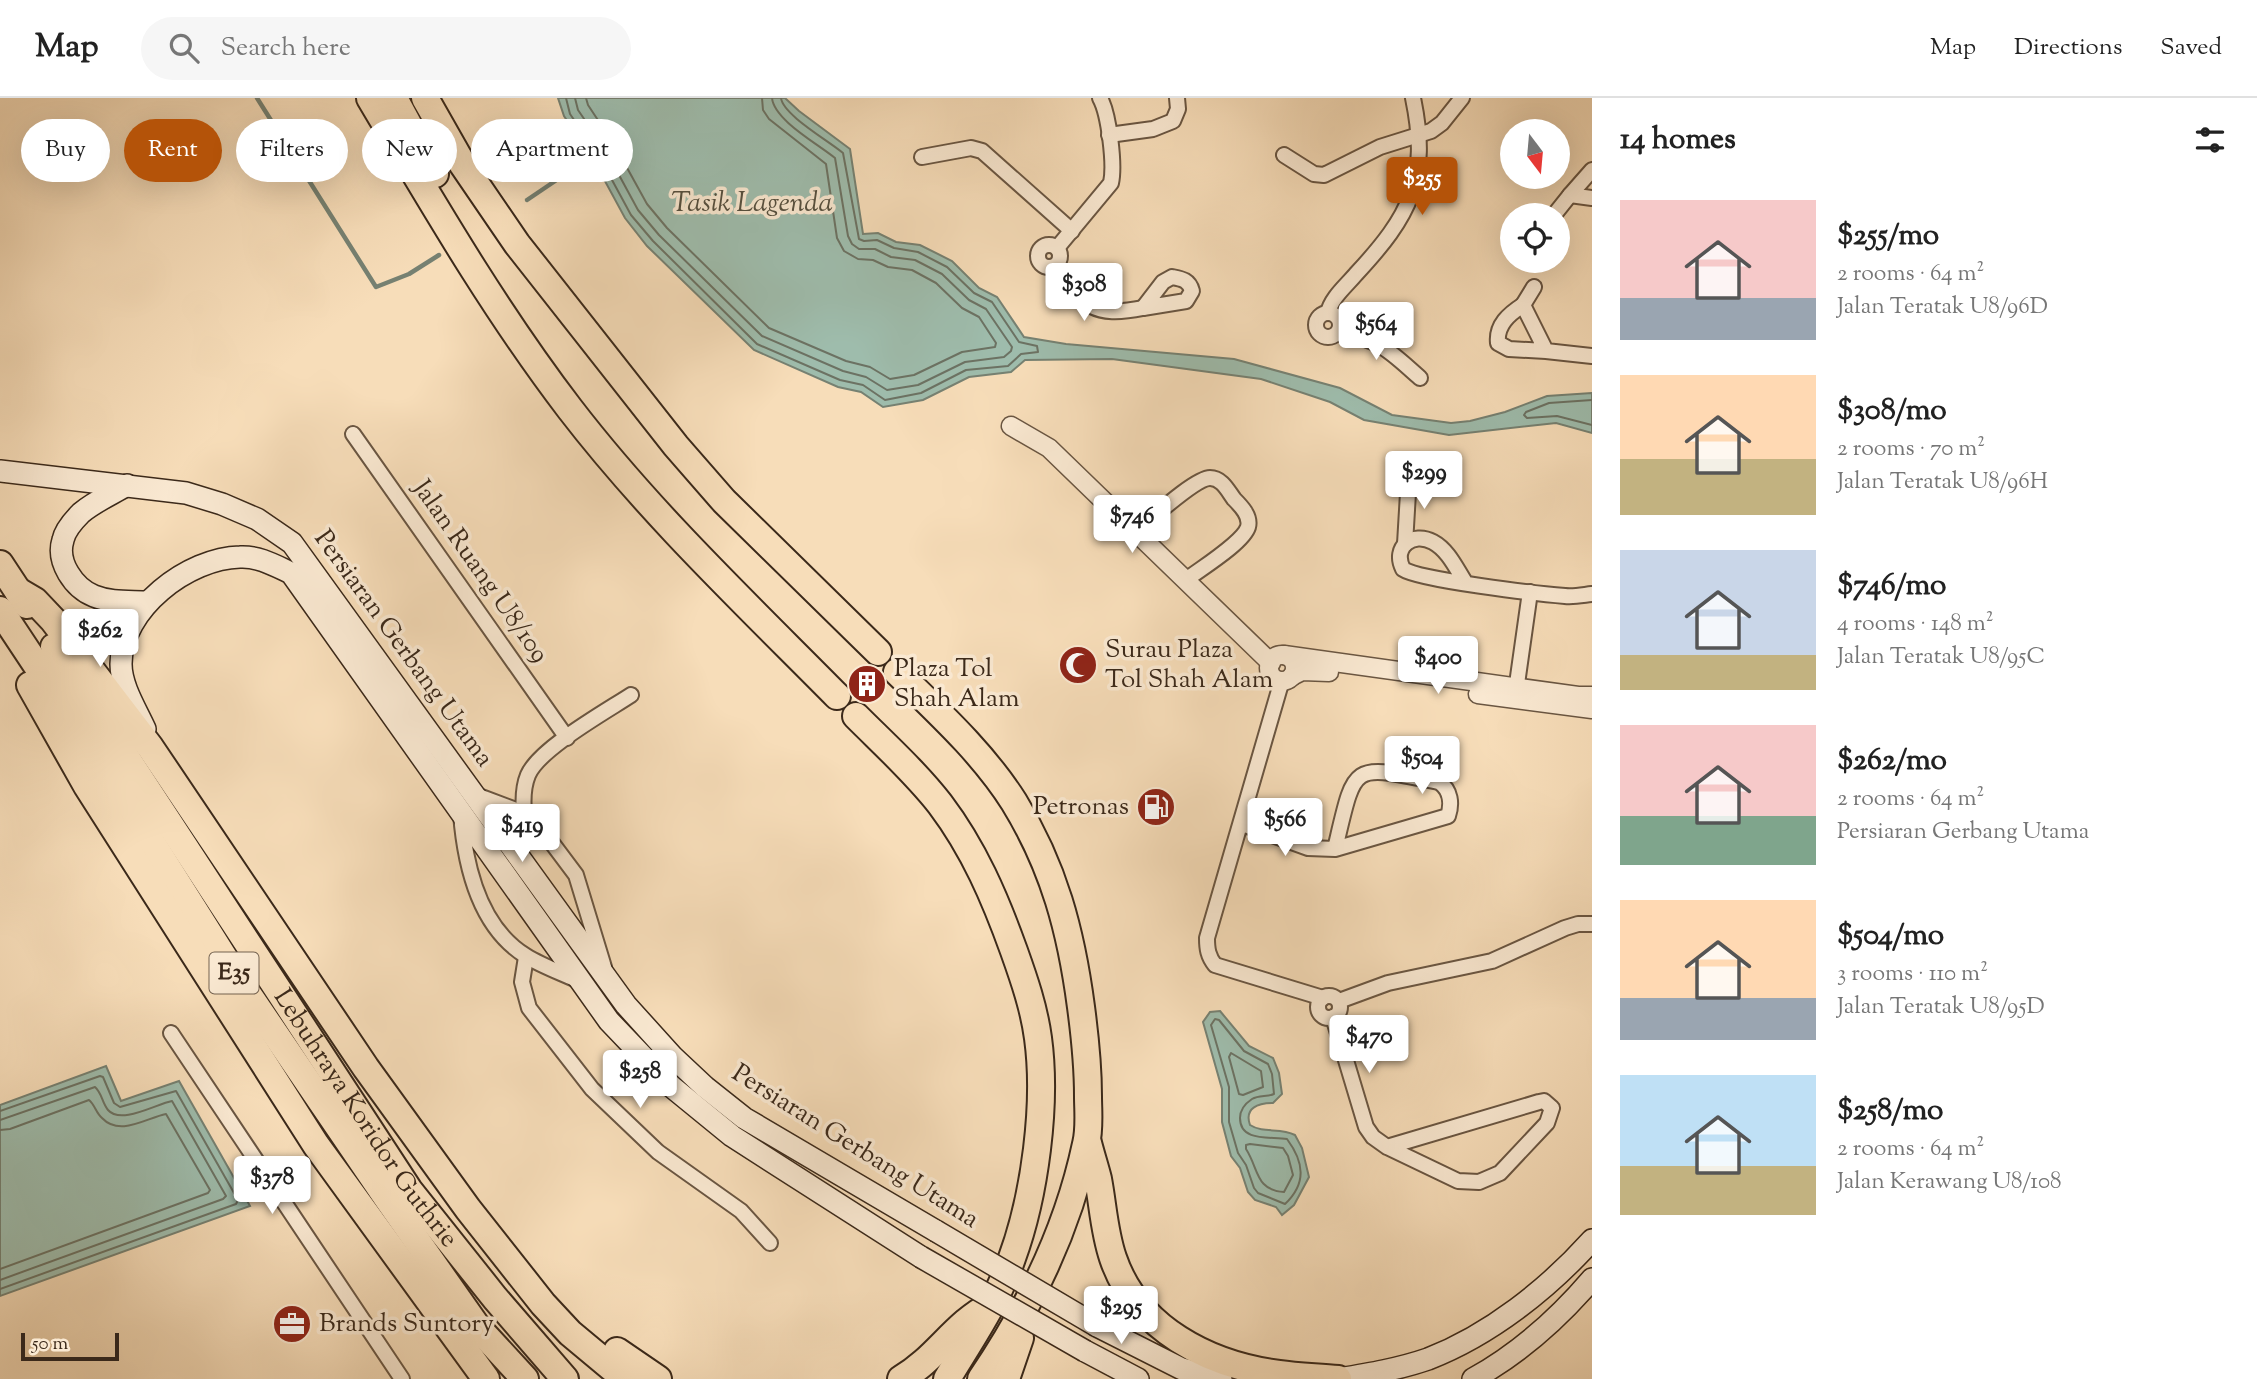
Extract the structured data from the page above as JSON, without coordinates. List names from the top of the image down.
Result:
{
  "streets": {
    "highway": ["E35", "Lebuhraya Koridor Guthrie"],
    "main road": ["Persiaran Gerbang Utama"],
    "street": ["Jalan Ruang U8/109"]
  },
  "water": ["Tasik Lagenda"],
  "places": {
    "mosque": ["Surau Plaza Tol Shah Alam"],
    "building": ["Plaza Tol Shah Alam"],
    "fuel station": ["Petronas"],
    "office": ["Brands Suntory"]
  },
  "scale_bar": "50 m",
  "north": "bottom",
  "page": {
    "header": "Map",
    "search": "Search here",
    "nav": ["Map", "Directions", "Saved"],
    "heading": "14 homes",
    "chip": [
      "Buy",
      "Rent",
      "Filters",
      "New",
      "Apartment"
    ],
    "price": [
      "$255",
      "$308",
      "$564",
      "$299",
      "$746",
      "$262",
      "$400",
      "$504",
      "$566",
      "$419",
      "$470",
      "$258",
      "$378",
      "$295"
    ],
    "list": [
      {
        "name": "$255/mo",
        "note": "2 rooms · 64 m² · Jalan Teratak U8/96D"
      },
      {
        "name": "$308/mo",
        "note": "2 rooms · 70 m² · Jalan Teratak U8/96H"
      },
      {
        "name": "$746/mo",
        "note": "4 rooms · 148 m² · Jalan Teratak U8/95C"
      },
      {
        "name": "$262/mo",
        "note": "2 rooms · 64 m² · Persiaran Gerbang Utama"
      },
      {
        "name": "$504/mo",
        "note": "3 rooms · 110 m² · Jalan Teratak U8/95D"
      },
      {
        "name": "$258/mo",
        "note": "2 rooms · 64 m² · Jalan Kerawang U8/108"
      }
    ],
    "scale": "50 m"
  }
}
